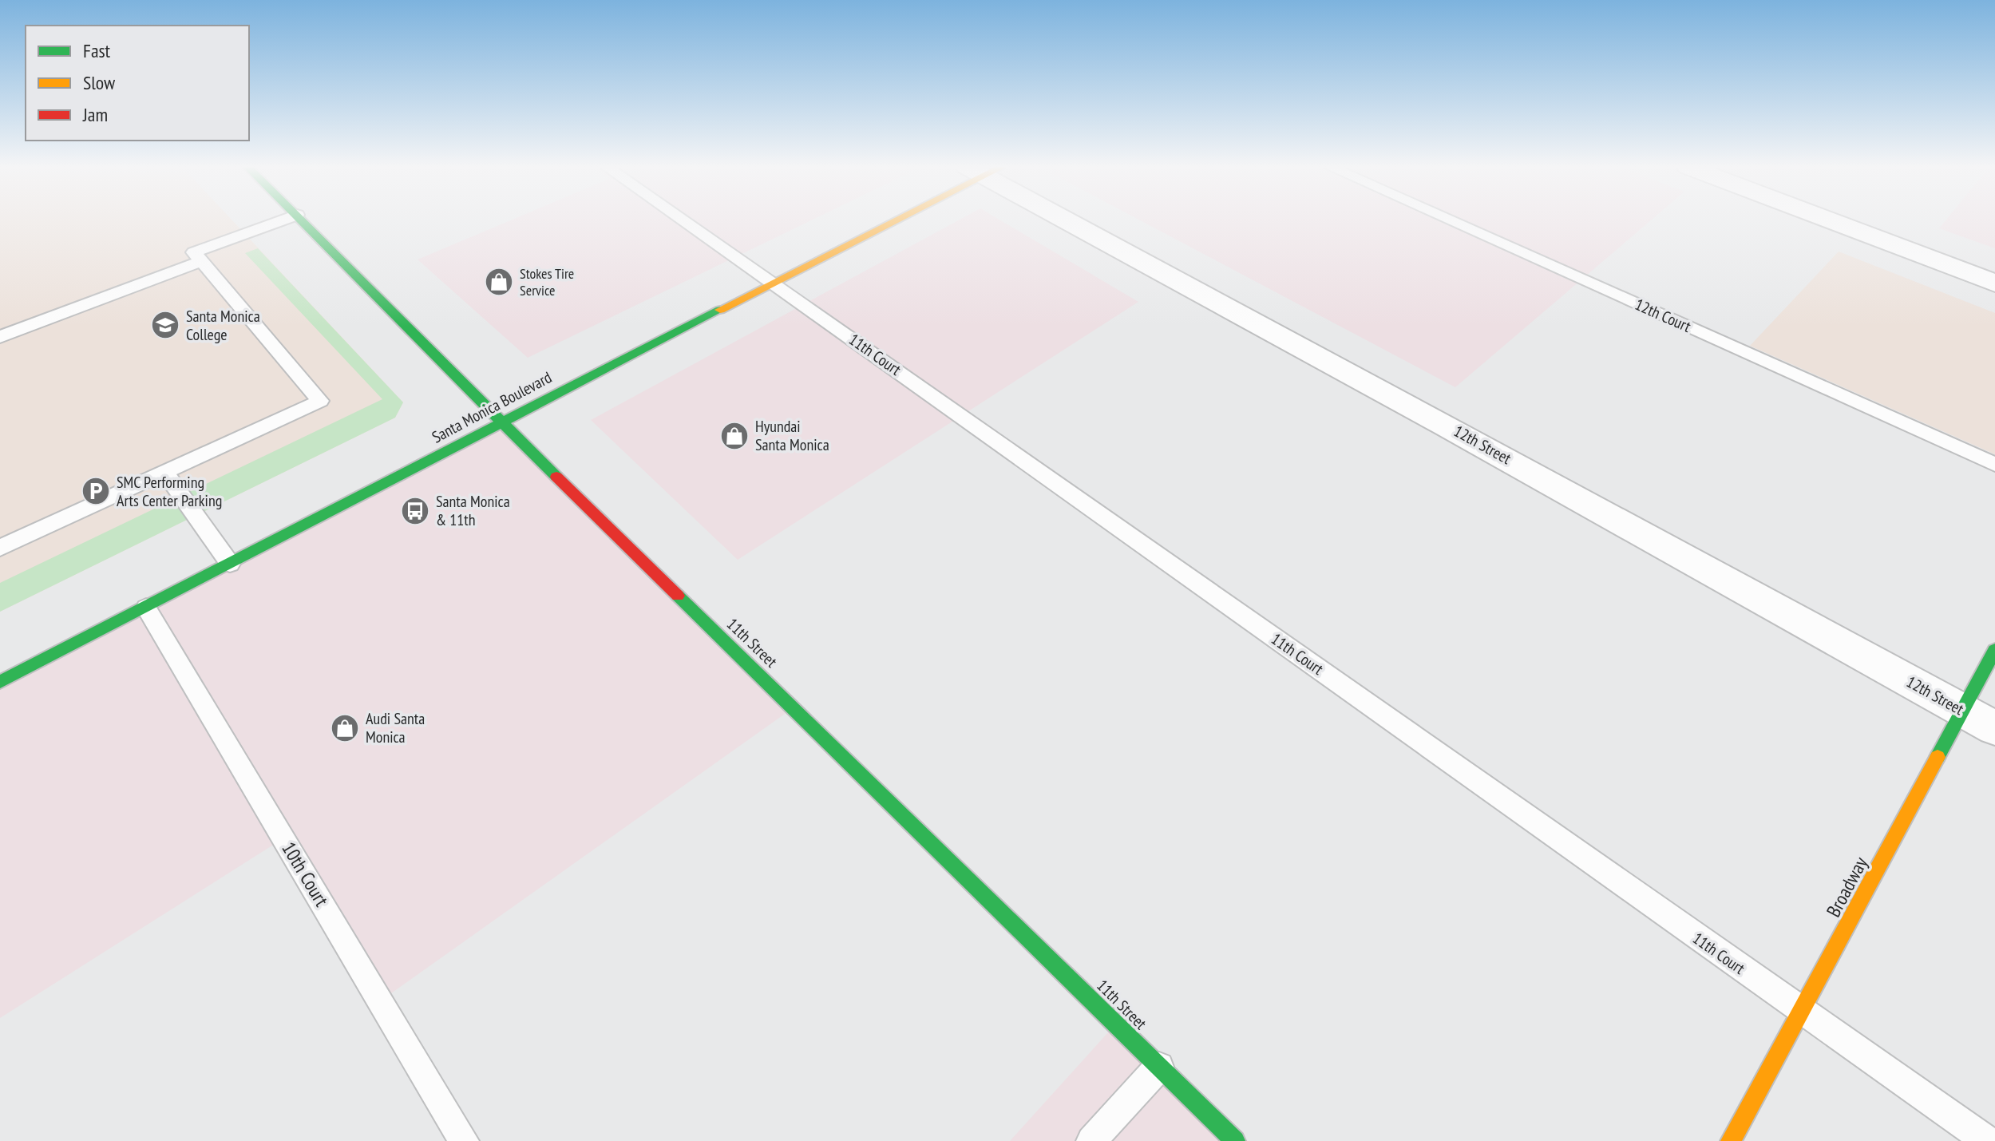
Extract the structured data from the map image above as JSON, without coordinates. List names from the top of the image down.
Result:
{
  "streets": {
    "street": [
      "Santa Monica Boulevard",
      "12th Street",
      "11th Street",
      "Broadway"
    ],
    "lane": ["12th Court", "11th Court", "10th Court"]
  },
  "crossings": [
    ["11th Court", "Santa Monica Boulevard"],
    ["11th Court", "Broadway"],
    ["Santa Monica Boulevard", "11th Street"],
    ["Santa Monica Boulevard", "10th Court"],
    ["12th Street", "Broadway"]
  ],
  "places": {
    "shop": ["Stokes Tire Service", "Hyundai Santa Monica", "Audi Santa Monica"],
    "school or university": ["Santa Monica College"],
    "parking": ["SMC Performing Arts Center Parking"],
    "bus stop": ["Santa Monica & 11th"]
  },
  "legend": ["Fast", "Slow", "Jam"]
}
